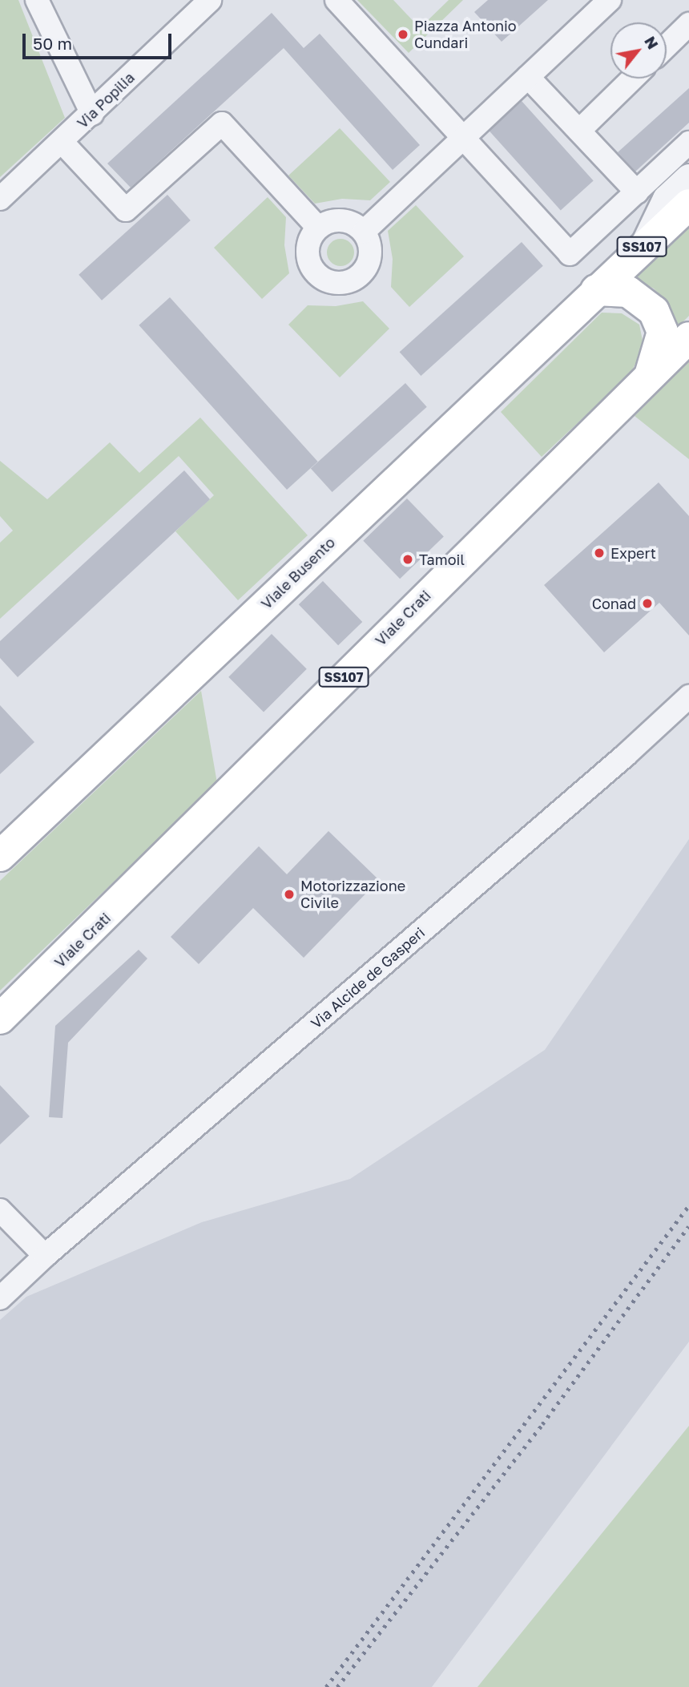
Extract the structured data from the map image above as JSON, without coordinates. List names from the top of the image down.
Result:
{
  "streets": {
    "main road": ["SS107", "Viale Busento", "Viale Crati"],
    "street": ["Via Popilia", "Via Alcide de Gasperi"]
  },
  "crossings": [
    ["SS107", "Viale Busento"]
  ],
  "places": [
    "Piazza Antonio Cundari",
    "Expert",
    "Tamoil",
    "Conad",
    "Motorizzazione Civile"
  ],
  "scale_bar": "50 m",
  "north": "top right"
}
